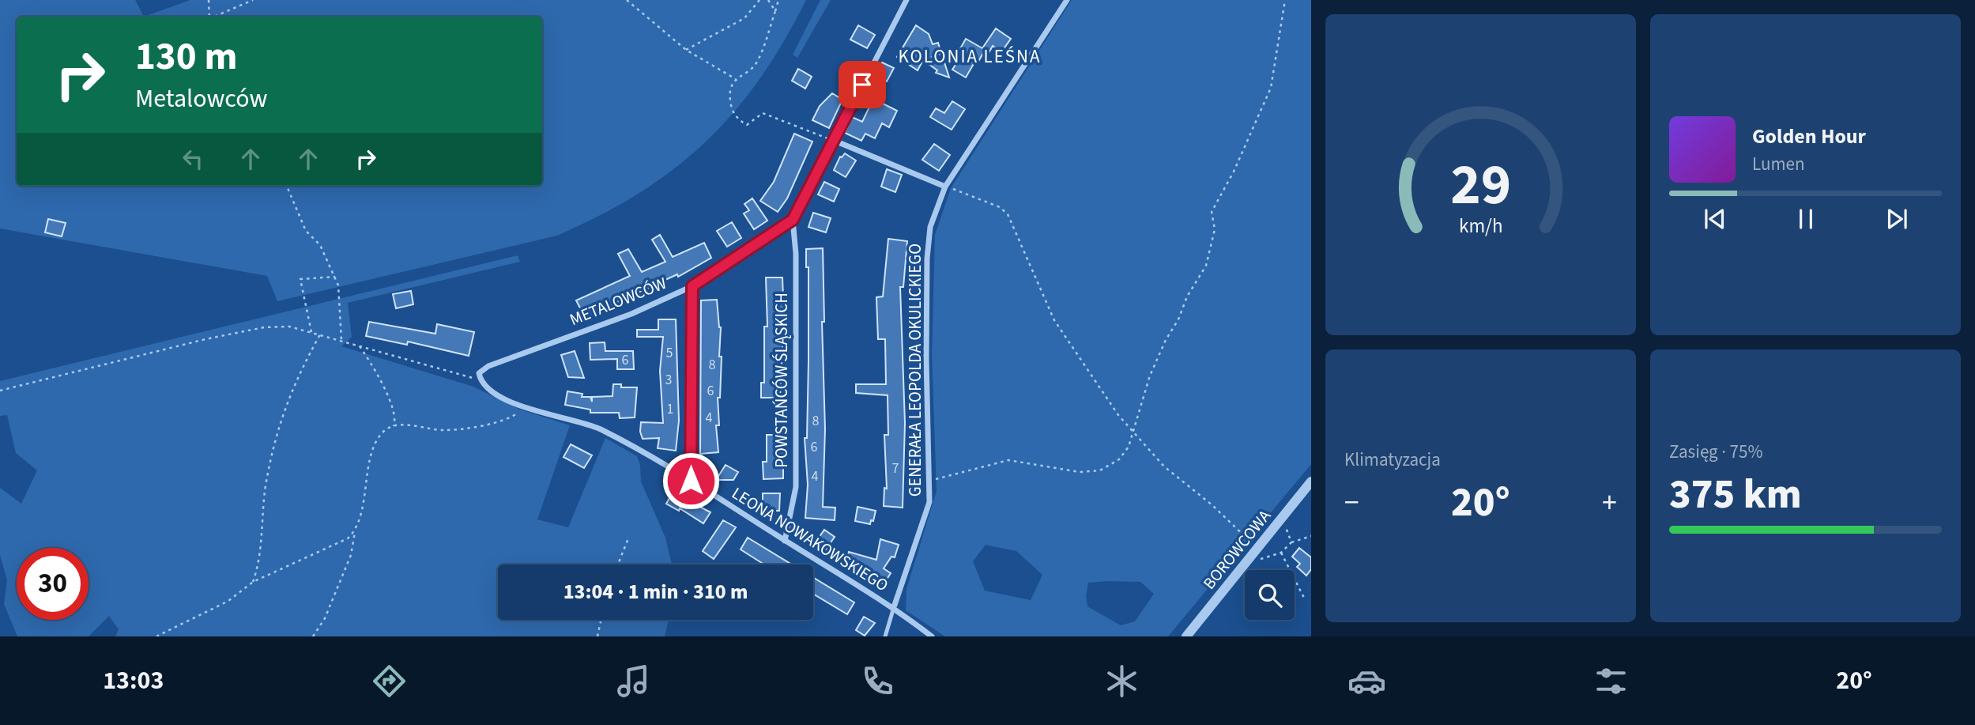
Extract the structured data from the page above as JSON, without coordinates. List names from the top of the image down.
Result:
{
  "streets": {
    "street": [
      "METALOWCÓW",
      "GENERAŁA LEOPOLDA OKULICKIEGO",
      "POWSTAŃCÓW ŚLĄSKICH",
      "LEONA NOWAKOWSKIEGO",
      "BOROWCOWA"
    ]
  },
  "crossings": [
    ["METALOWCÓW", "POWSTAŃCÓW ŚLĄSKICH"],
    ["METALOWCÓW", "LEONA NOWAKOWSKIEGO"],
    ["GENERAŁA LEOPOLDA OKULICKIEGO", "LEONA NOWAKOWSKIEGO"],
    ["POWSTAŃCÓW ŚLĄSKICH", "LEONA NOWAKOWSKIEGO"]
  ],
  "districts": ["KOLONIA LEŚNA"],
  "house_numbers": [
    "5",
    "6",
    "8",
    "3",
    "6",
    "1",
    "4",
    "8",
    "6",
    "7",
    "4"
  ],
  "page": {
    "turn": ["130 m", "Metalowców"],
    "song": ["Golden Hour", "Lumen"],
    "tile": [
      "Klimatyzacja",
      ["Zasięg · 75%", "375 km"]
    ],
    "heat": ["−", "20°", "+"],
    "limit": "30",
    "trip": "13:04 · 1 min · 310 m",
    "tabs": ["13:03", "20°"],
    "gauge": ["29", "km/h"]
  }
}
